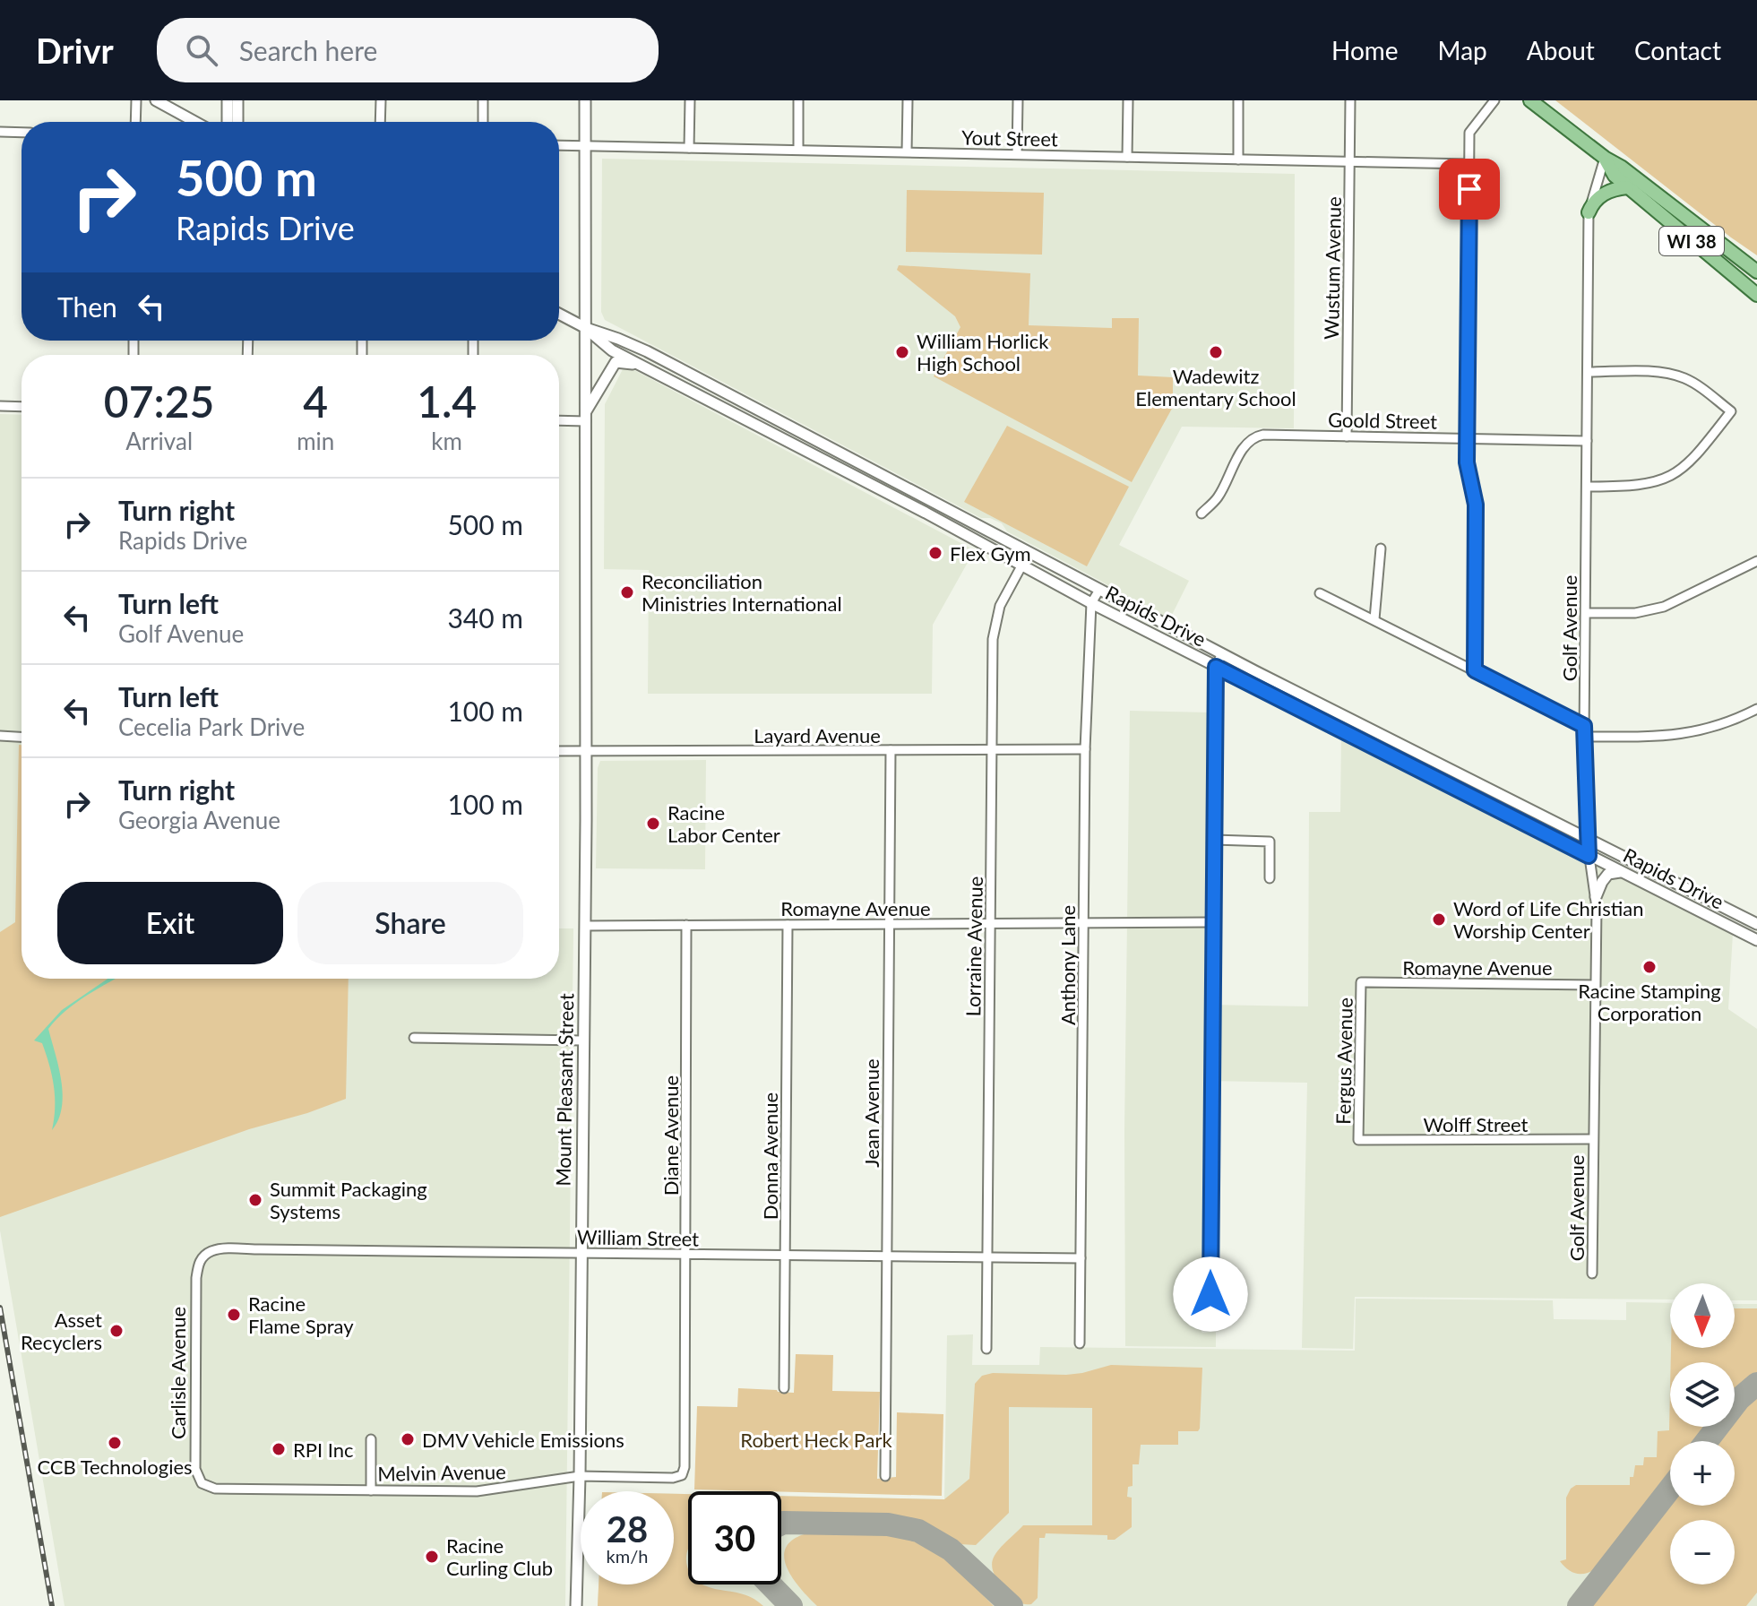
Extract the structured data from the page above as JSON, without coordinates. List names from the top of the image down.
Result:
{
  "streets": {
    "main road": ["WI 38"],
    "street": [
      "Yout Street",
      "Wustum Avenue",
      "Goold Street",
      "Rapids Drive",
      "Golf Avenue",
      "Layard Avenue",
      "Romayne Avenue",
      "Lorraine Avenue",
      "Anthony Lane",
      "Fergus Avenue",
      "Mount Pleasant Street",
      "Jean Avenue",
      "Wolff Street",
      "Diane Avenue",
      "Donna Avenue",
      "William Street",
      "Carlisle Avenue",
      "Melvin Avenue"
    ]
  },
  "crossings": [
    ["Yout Street", "Wustum Avenue"],
    ["Yout Street", "Mount Pleasant Street"],
    ["WI 38", "Golf Avenue"],
    ["Wustum Avenue", "Goold Street"],
    ["Goold Street", "Golf Avenue"],
    ["Rapids Drive", "Golf Avenue"],
    ["Rapids Drive", "Lorraine Avenue"],
    ["Rapids Drive", "Anthony Lane"],
    ["Rapids Drive", "Mount Pleasant Street"],
    ["Golf Avenue", "Romayne Avenue"],
    ["Golf Avenue", "Wolff Street"],
    ["Layard Avenue", "Lorraine Avenue"],
    ["Layard Avenue", "Anthony Lane"],
    ["Layard Avenue", "Mount Pleasant Street"],
    ["Layard Avenue", "Jean Avenue"],
    ["Romayne Avenue", "Lorraine Avenue"],
    ["Romayne Avenue", "Anthony Lane"],
    ["Romayne Avenue", "Fergus Avenue"],
    ["Romayne Avenue", "Mount Pleasant Street"],
    ["Romayne Avenue", "Jean Avenue"],
    ["Romayne Avenue", "Diane Avenue"],
    ["Romayne Avenue", "Donna Avenue"],
    ["Lorraine Avenue", "William Street"],
    ["Anthony Lane", "William Street"],
    ["Fergus Avenue", "Wolff Street"],
    ["Mount Pleasant Street", "William Street"],
    ["Mount Pleasant Street", "Melvin Avenue"],
    ["Jean Avenue", "William Street"],
    ["Diane Avenue", "William Street"],
    ["Diane Avenue", "Melvin Avenue"],
    ["Donna Avenue", "William Street"],
    ["William Street", "Carlisle Avenue"],
    ["Carlisle Avenue", "Melvin Avenue"]
  ],
  "parks": ["Robert Heck Park"],
  "places": [
    "William Horlick High School",
    "Wadewitz Elementary School",
    "Flex Gym",
    "Reconciliation Ministries International",
    "Racine Labor Center",
    "Word of Life Christian Worship Center",
    "Racine Stamping Corporation",
    "Summit Packaging Systems",
    "Racine Flame Spray",
    "Asset Recyclers",
    "DMV Vehicle Emissions",
    "CCB Technologies",
    "RPI Inc",
    "Racine Curling Club"
  ],
  "north": "bottom",
  "page": {
    "header": "Drivr",
    "search": "Search here",
    "nav": [
      "Home",
      "Map",
      "About",
      "Contact"
    ],
    "turn": ["500 m", "Rapids Drive"],
    "then": "Then",
    "eta": [
      "07:25",
      "Arrival",
      "4",
      "min",
      "1.4",
      "km"
    ],
    "list": [
      {
        "name": "Turn right",
        "note": "Rapids Drive",
        "value": "500 m"
      },
      {
        "name": "Turn left",
        "note": "Golf Avenue",
        "value": "340 m"
      },
      {
        "name": "Turn left",
        "note": "Cecelia Park Drive",
        "value": "100 m"
      },
      {
        "name": "Turn right",
        "note": "Georgia Avenue",
        "value": "100 m"
      }
    ],
    "buttons": ["Exit", "Share"],
    "map_buttons": ["+", "−"],
    "speed": "28 km/h",
    "limit": "30"
  }
}
